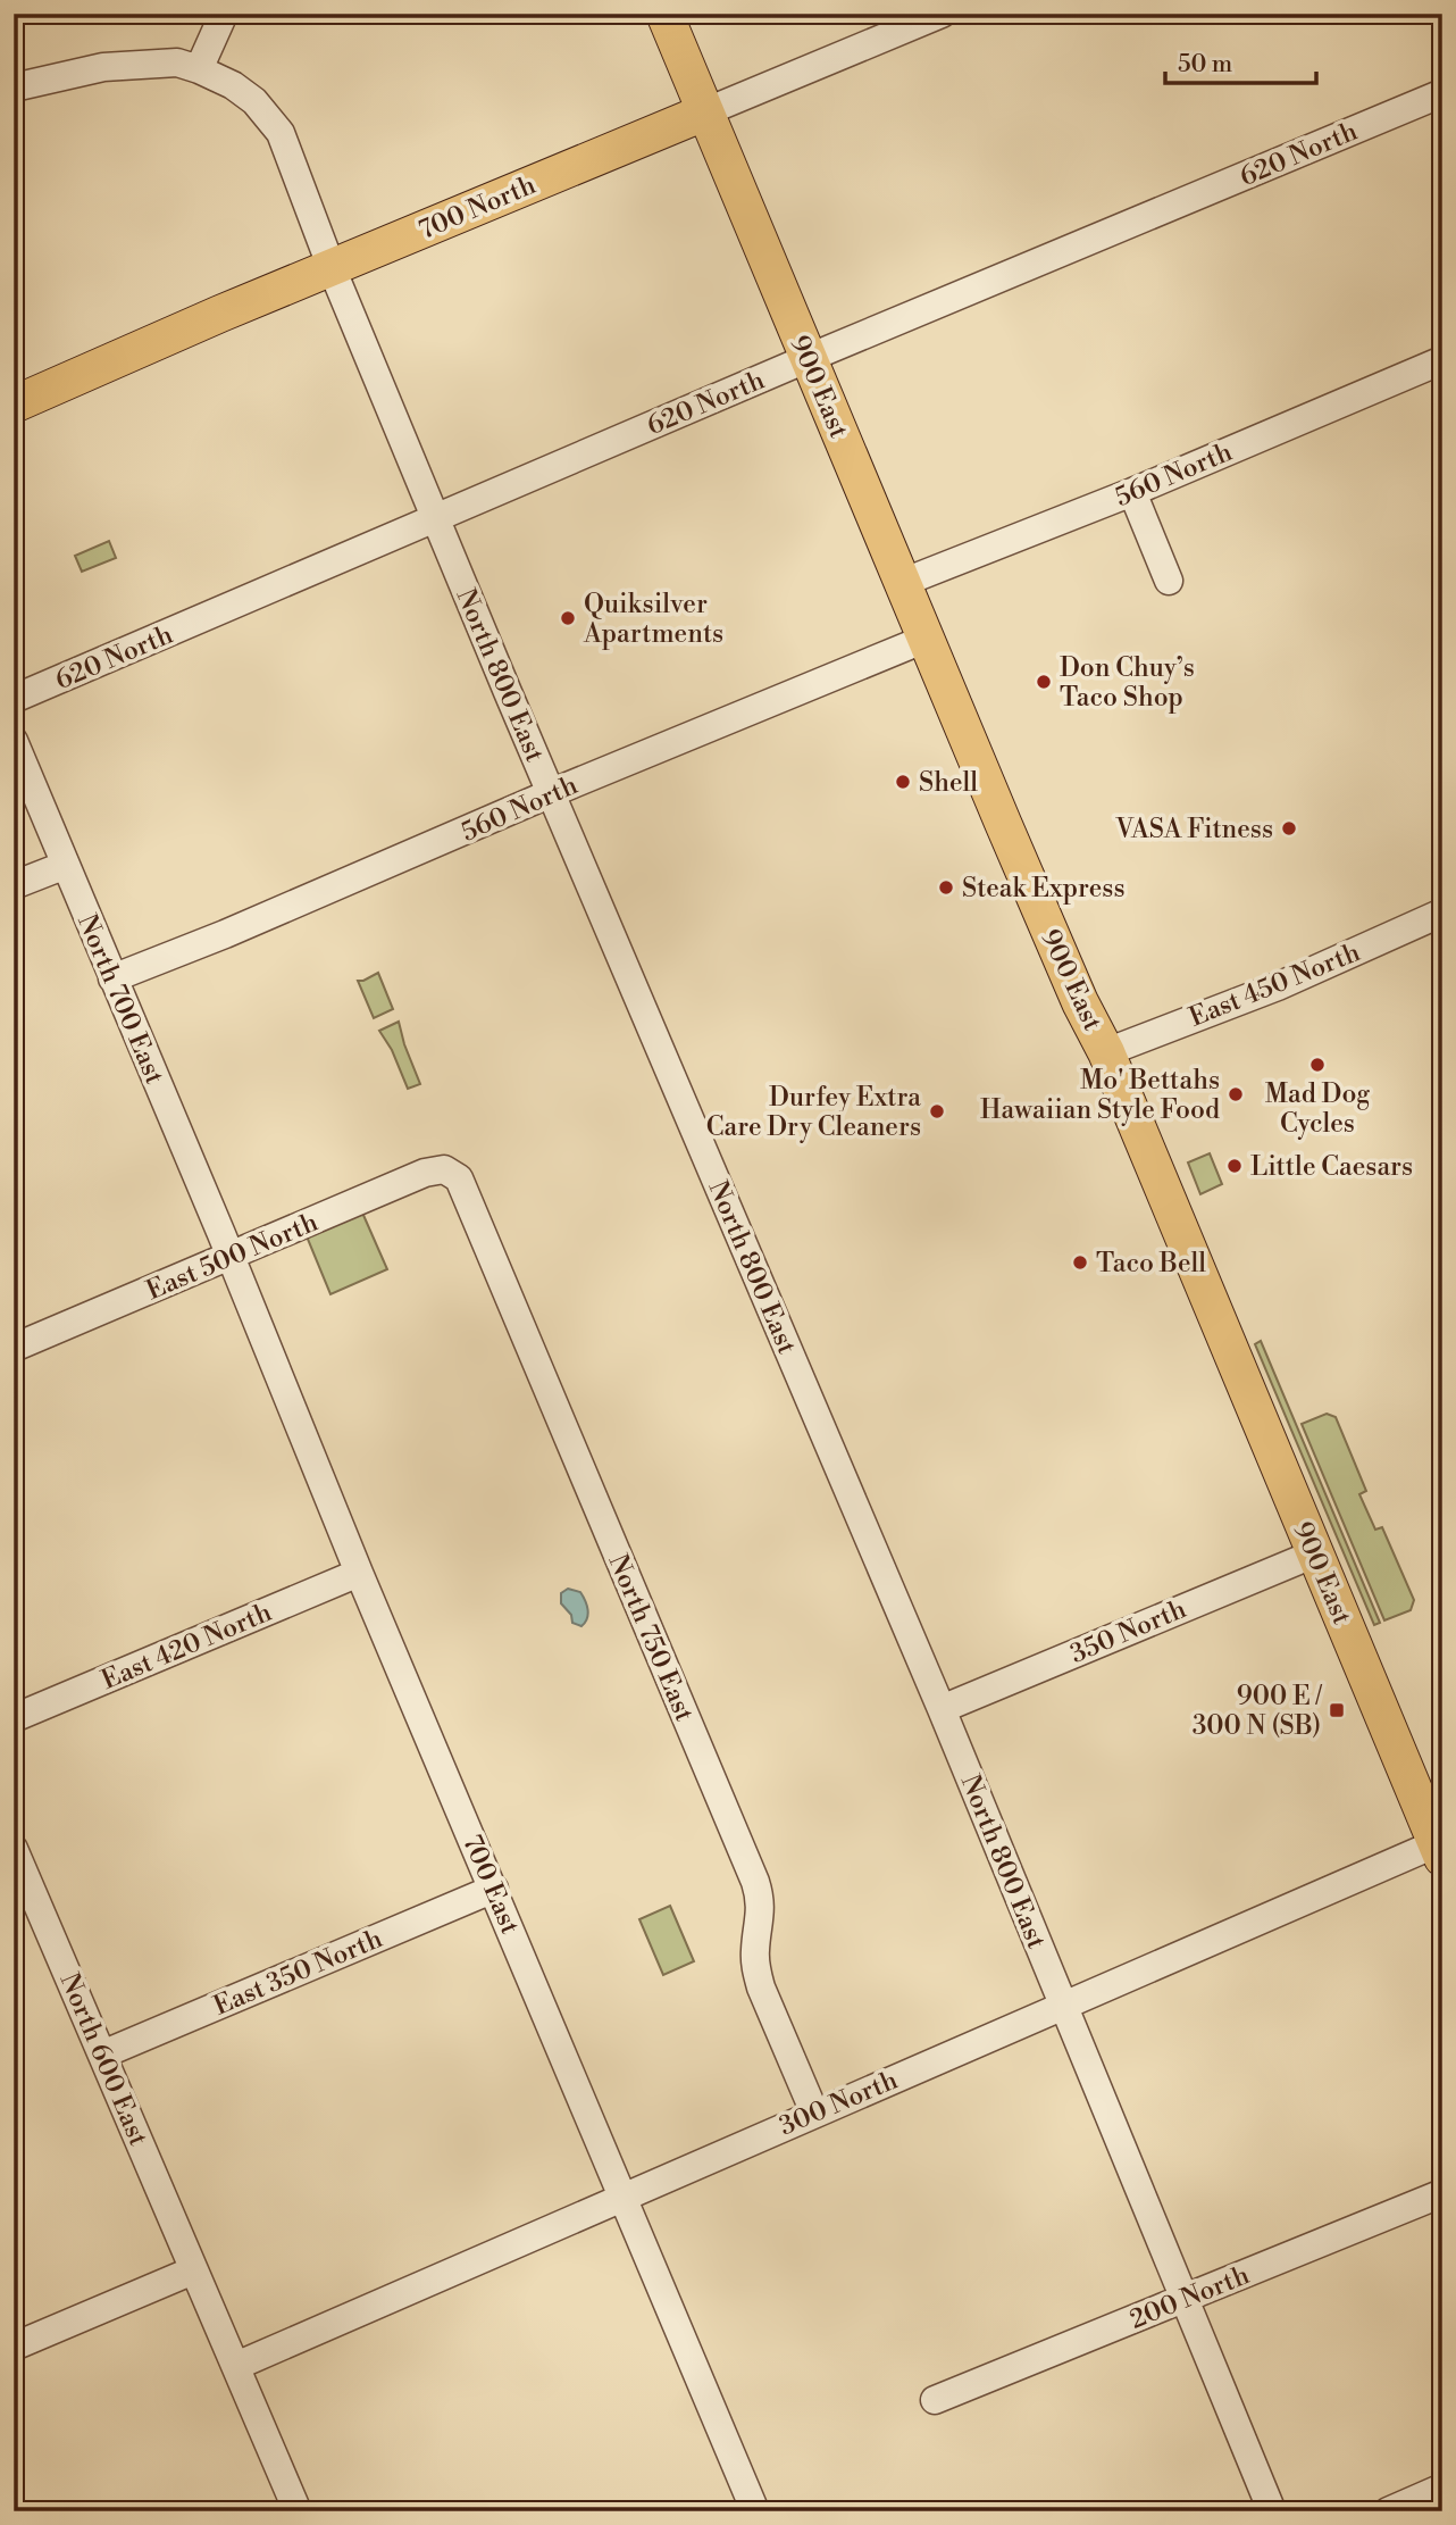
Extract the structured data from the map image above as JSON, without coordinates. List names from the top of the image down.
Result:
{
  "streets": {
    "main road": ["700 North", "900 East"],
    "street": [
      "620 North",
      "560 North",
      "North 800 East",
      "East 450 North",
      "North 700 East",
      "East 500 North",
      "350 North",
      "North 750 East",
      "East 420 North",
      "700 East",
      "East 350 North",
      "North 600 East",
      "300 North",
      "200 North"
    ]
  },
  "crossings": [
    ["620 North", "900 East"],
    ["620 North", "North 800 East"],
    ["700 North", "900 East"],
    ["700 North", "North 800 East"],
    ["900 East", "560 North"],
    ["900 East", "East 450 North"],
    ["900 East", "350 North"],
    ["900 East", "300 North"],
    ["560 North", "North 800 East"],
    ["560 North", "North 700 East"],
    ["North 800 East", "350 North"],
    ["North 800 East", "300 North"],
    ["North 800 East", "200 North"],
    ["North 700 East", "East 500 North"],
    ["North 700 East", "700 East"],
    ["East 500 North", "North 750 East"],
    ["East 500 North", "700 East"],
    ["North 750 East", "300 North"],
    ["East 420 North", "700 East"],
    ["700 East", "East 350 North"],
    ["700 East", "300 North"],
    ["East 350 North", "North 600 East"],
    ["North 600 East", "300 North"]
  ],
  "places": {
    "other": [
      "Quiksilver Apartments",
      "Don Chuy’s Taco Shop",
      "Shell",
      "VASA Fitness",
      "Steak Express",
      "Mad Dog Cycles",
      "Mo' Bettahs Hawaiian Style Food",
      "Durfey Extra Care Dry Cleaners",
      "Little Caesars",
      "Taco Bell"
    ],
    "transit": ["900 E / 300 N (SB)"]
  },
  "scale_bar": "50 m"
}
